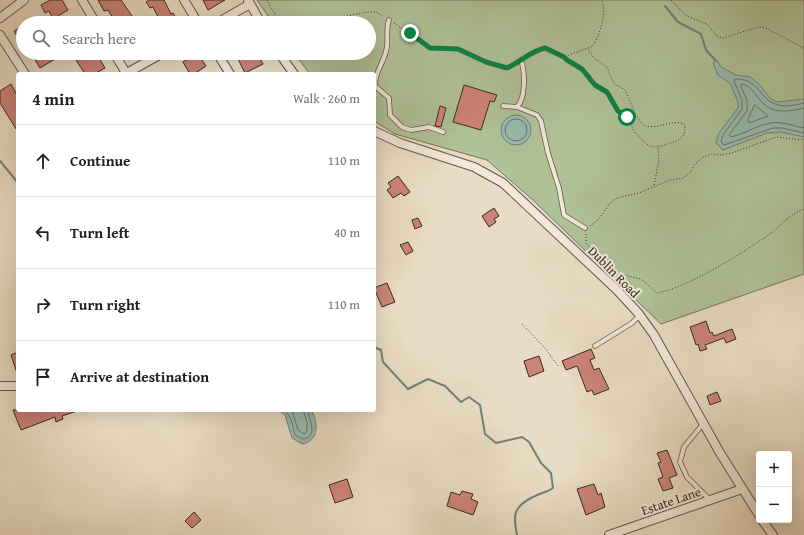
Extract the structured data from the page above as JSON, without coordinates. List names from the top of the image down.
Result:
{
  "streets": {
    "street": ["Dublin Road", "Estate Lane"]
  },
  "crossings": [
    ["Dublin Road", "Estate Lane"]
  ],
  "page": {
    "search": "Search here",
    "heading": ["4 min", "Walk · 260 m"],
    "list": [
      ["Continue", "110 m"],
      ["Turn left", "40 m"],
      ["Turn right", "110 m"],
      "Arrive at destination"
    ],
    "map_buttons": ["+", "−"]
  }
}
